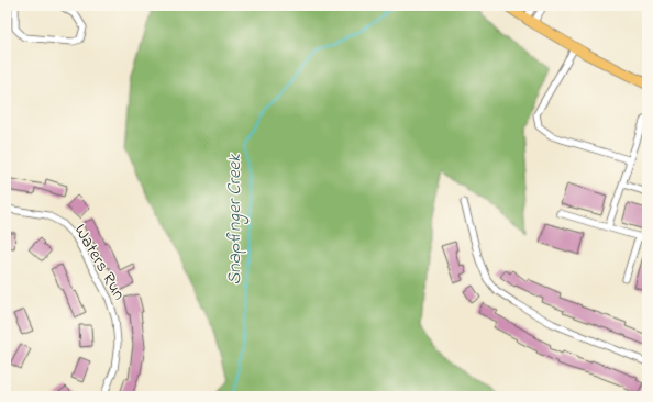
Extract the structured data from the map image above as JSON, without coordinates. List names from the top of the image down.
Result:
{
  "streets": {
    "street": ["Waters Run"]
  },
  "water": ["Snapfinger Creek"]
}
